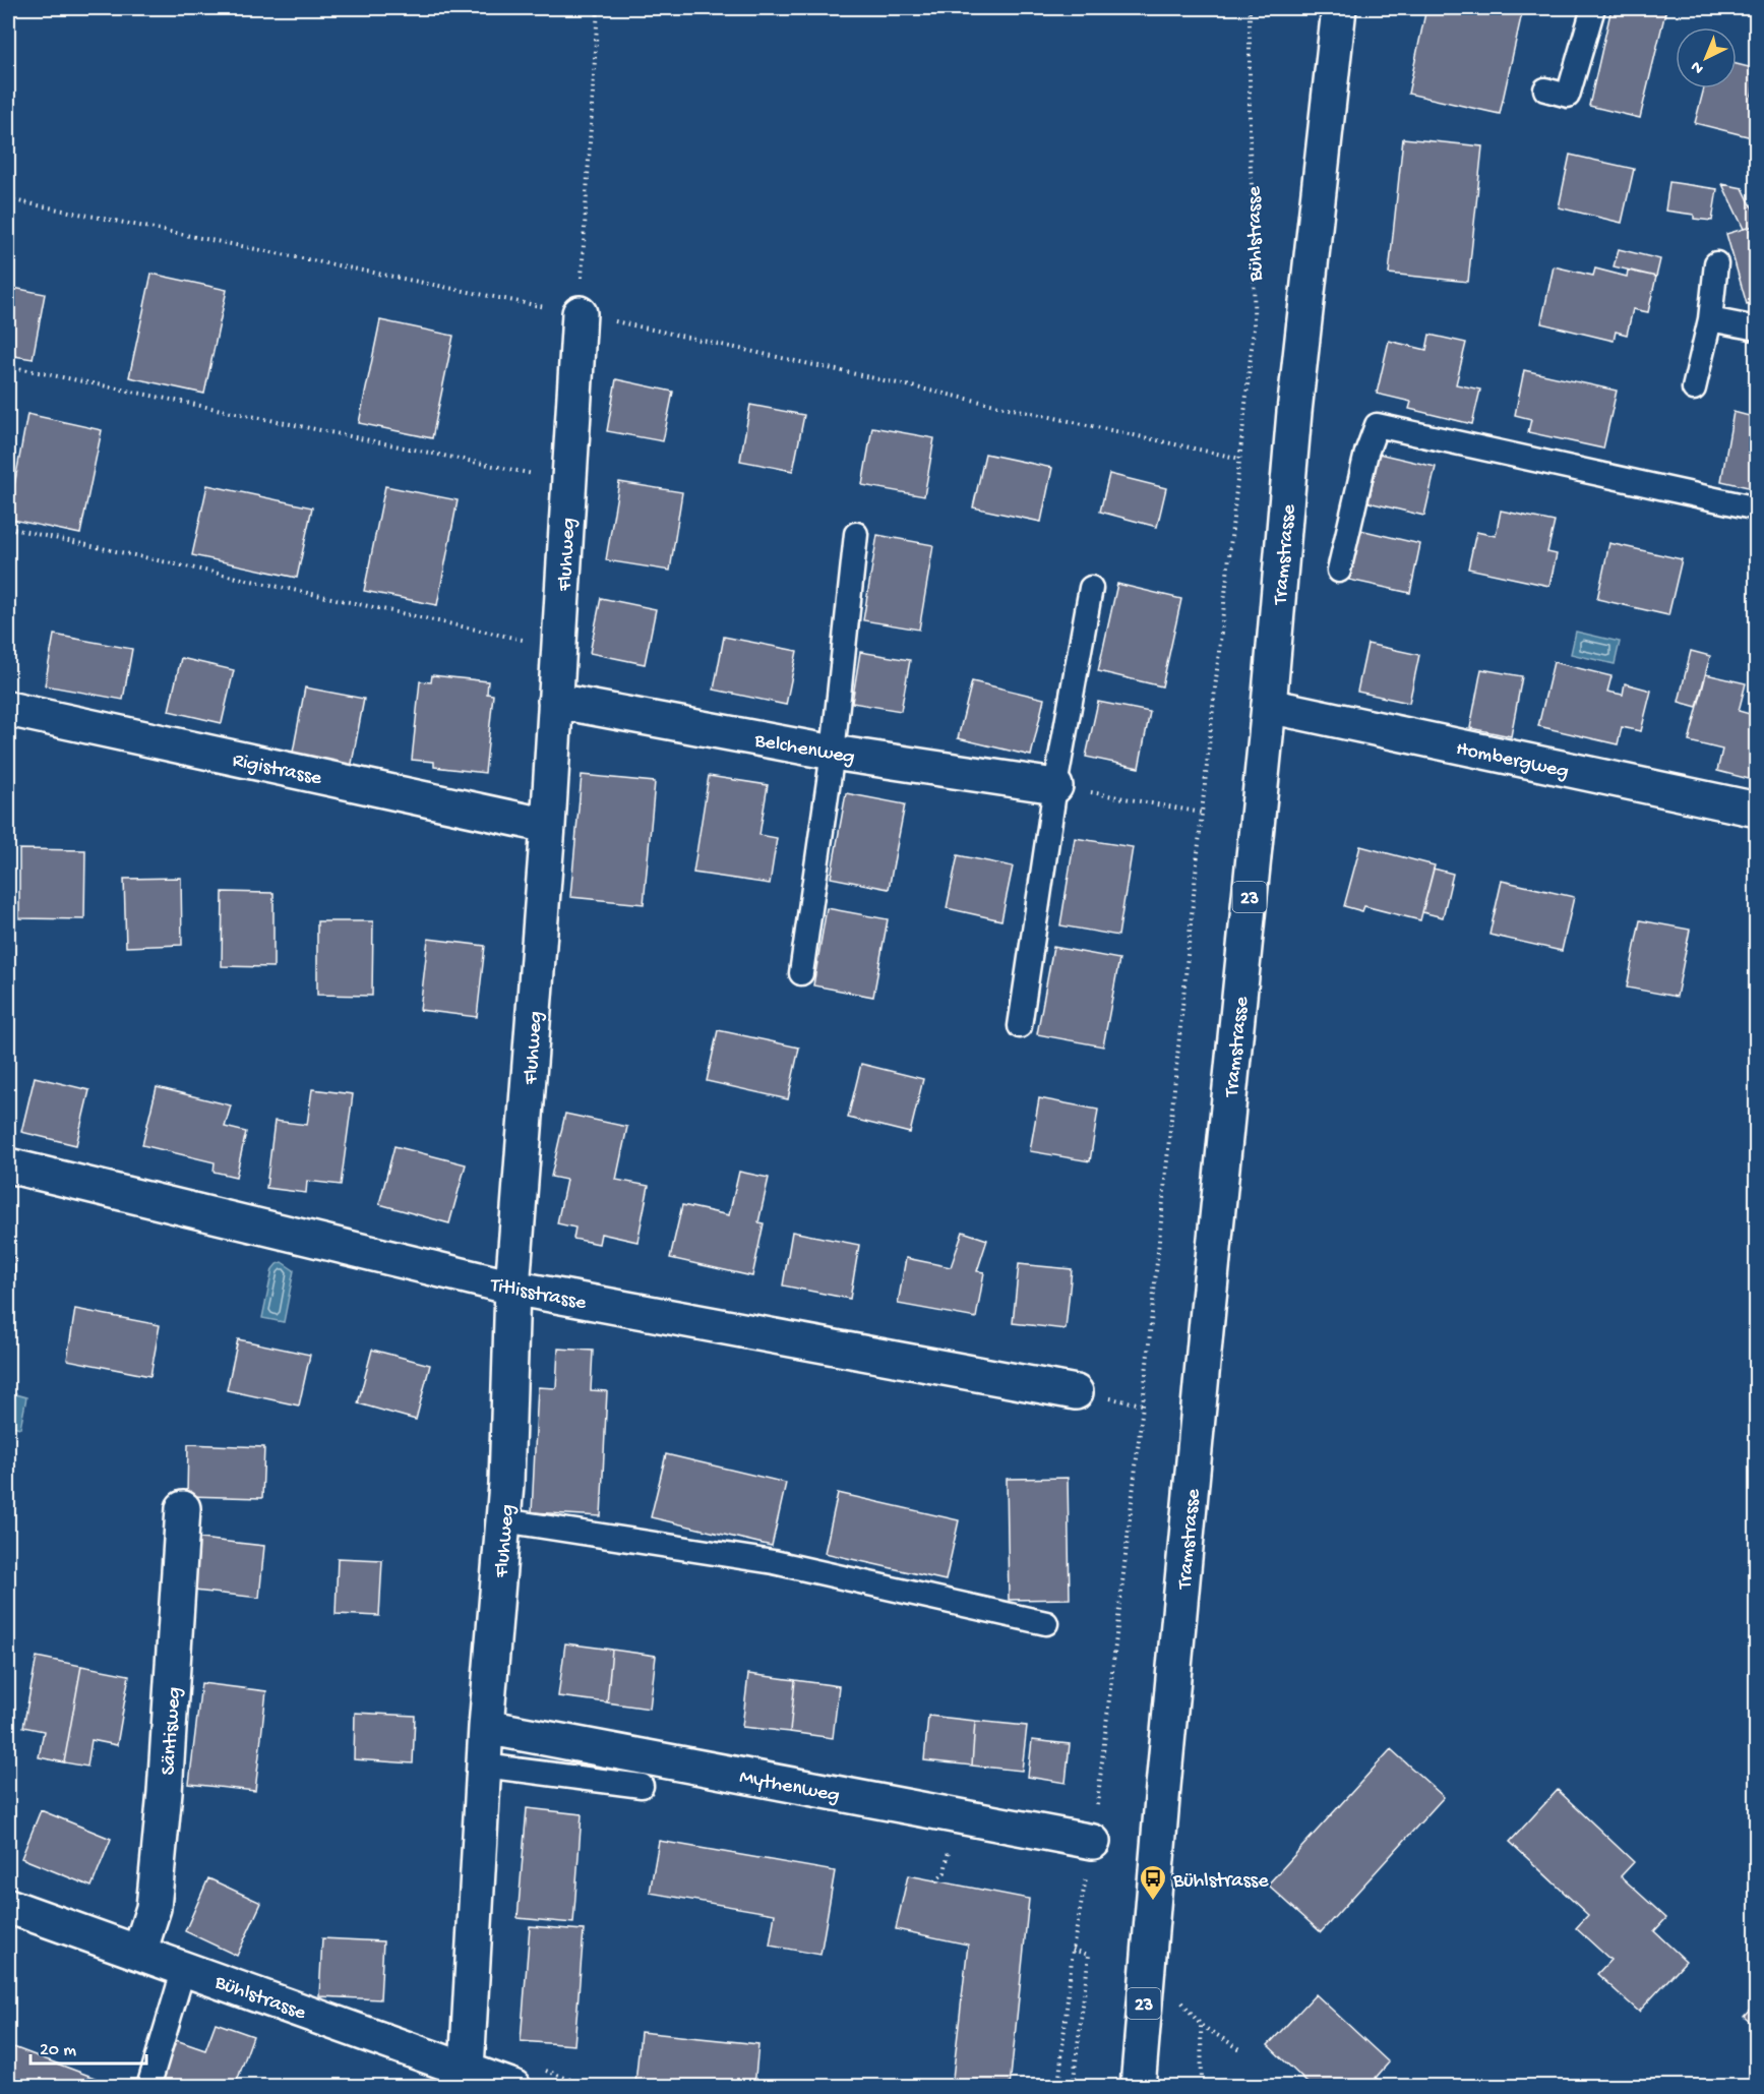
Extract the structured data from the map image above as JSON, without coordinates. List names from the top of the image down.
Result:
{
  "streets": {
    "street": [
      "Bühlstrasse",
      "Fluhweg",
      "Tramstrasse",
      "Belchenweg",
      "Hombergweg",
      "Rigistrasse",
      "23",
      "Titlisstrasse",
      "Säntisweg",
      "Mythenweg"
    ]
  },
  "crossings": [
    ["Bühlstrasse", "Fluhweg"],
    ["Bühlstrasse", "Säntisweg"],
    ["Bühlstrasse", "Mythenweg"],
    ["Fluhweg", "Belchenweg"],
    ["Fluhweg", "Rigistrasse"],
    ["Fluhweg", "Titlisstrasse"],
    ["Fluhweg", "Mythenweg"],
    ["Tramstrasse", "Hombergweg"]
  ],
  "places": {
    "bus stop": ["Bühlstrasse"]
  },
  "scale_bar": "20 m",
  "north": "bottom left"
}
